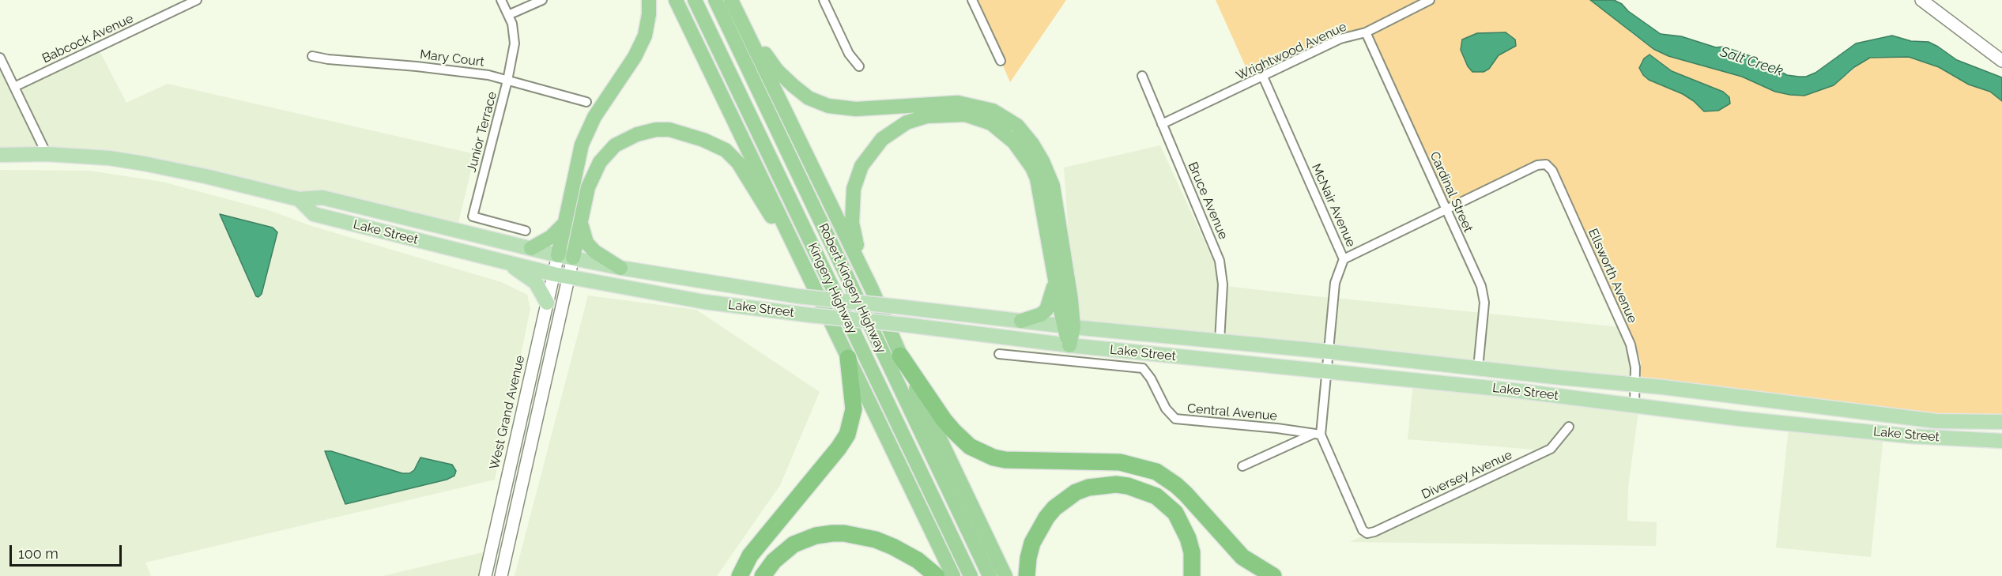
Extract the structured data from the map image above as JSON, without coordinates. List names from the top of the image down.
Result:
{
  "streets": {
    "highway": ["Kingery Highway", "Robert Kingery Highway"],
    "main road": ["Lake Street", "West Grand Avenue"],
    "street": [
      "Babcock Avenue",
      "Wrightwood Avenue",
      "Mary Court",
      "Junior Terrace",
      "Cardinal Street",
      "Bruce Avenue",
      "McNair Avenue",
      "Ellsworth Avenue",
      "Central Avenue",
      "Diversey Avenue"
    ]
  },
  "crossings": [
    ["Wrightwood Avenue", "Cardinal Street"],
    ["Wrightwood Avenue", "Bruce Avenue"],
    ["Wrightwood Avenue", "McNair Avenue"],
    ["Mary Court", "Junior Terrace"],
    ["Cardinal Street", "Lake Street"],
    ["Cardinal Street", "Ellsworth Avenue"],
    ["Bruce Avenue", "Lake Street"],
    ["McNair Avenue", "Lake Street"],
    ["McNair Avenue", "Central Avenue"],
    ["McNair Avenue", "Diversey Avenue"],
    ["Lake Street", "Ellsworth Avenue"],
    ["Lake Street", "West Grand Avenue"],
    ["Central Avenue", "Diversey Avenue"]
  ],
  "water": ["Salt Creek"],
  "scale_bar": "100 m"
}
